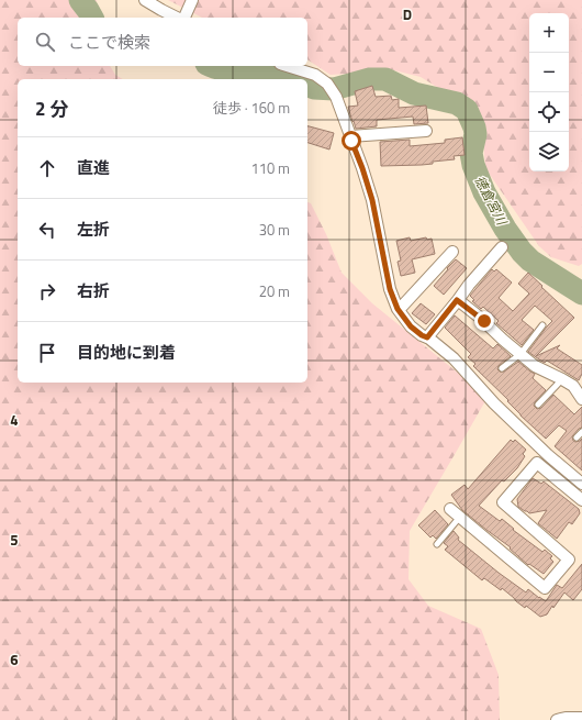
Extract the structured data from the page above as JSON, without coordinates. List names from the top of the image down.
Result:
{
  "water": ["徳倉宮川"],
  "page": {
    "map_buttons": ["+", "−"],
    "search": "ここで検索",
    "heading": ["2 分", "徒歩 · 160 m"],
    "list": [
      ["直進", "110 m"],
      ["左折", "30 m"],
      ["右折", "20 m"],
      "目的地に到着"
    ]
  },
  "grid": {
    "columns": ["D"],
    "rows": ["4", "5", "6"]
  }
}
